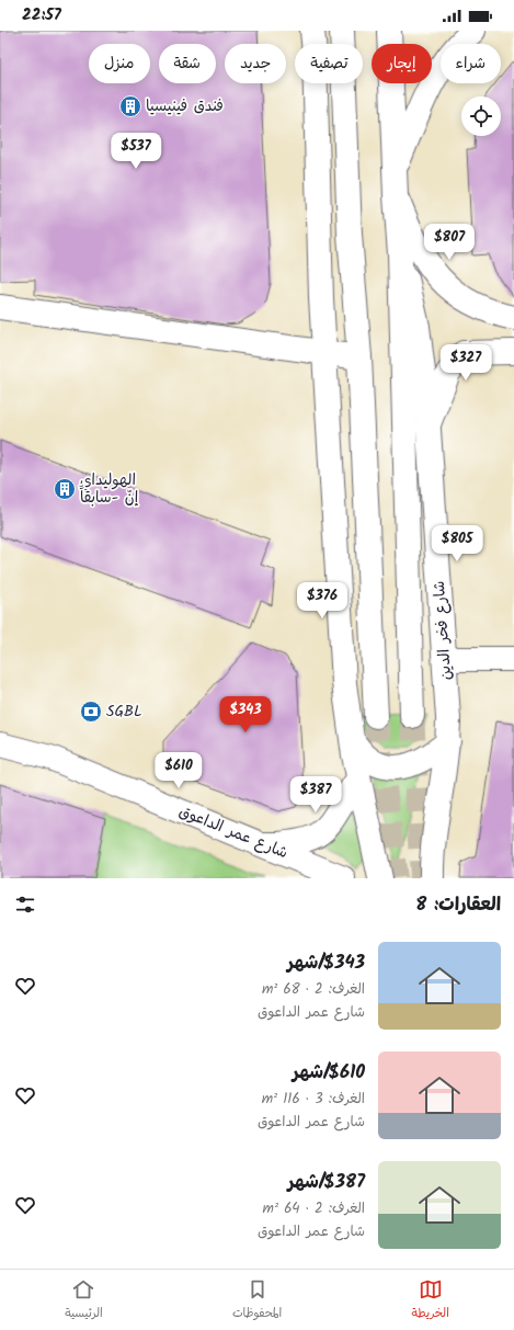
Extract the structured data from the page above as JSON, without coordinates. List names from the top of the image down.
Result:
{
  "streets": {
    "main road": ["شارع فخر الدين", "شارع عمر الداعوق"]
  },
  "places": {
    "building": ["فندق فينيسيا", "الهوليداي إنّ -سابقاً"],
    "bank": ["SGBL"]
  },
  "page": {
    "status": "22:57",
    "chip": [
      "شراء",
      "إيجار",
      "تصفية",
      "جديد",
      "شقة",
      "منزل"
    ],
    "price": [
      "$537",
      "$807",
      "$327",
      "$805",
      "$376",
      "$343",
      "$610",
      "$387"
    ],
    "heading": "العقارات: 8",
    "list": [
      {
        "name": "$343/شهر",
        "note": "الغرف: 2 · 68 m² · شارع عمر الداعوق"
      },
      {
        "name": "$610/شهر",
        "note": "الغرف: 3 · 116 m² · شارع عمر الداعوق"
      },
      {
        "name": "$387/شهر",
        "note": "الغرف: 2 · 64 m² · شارع عمر الداعوق"
      }
    ],
    "tabs": ["الخريطة", "المحفوظات", "الرئيسية"]
  }
}
